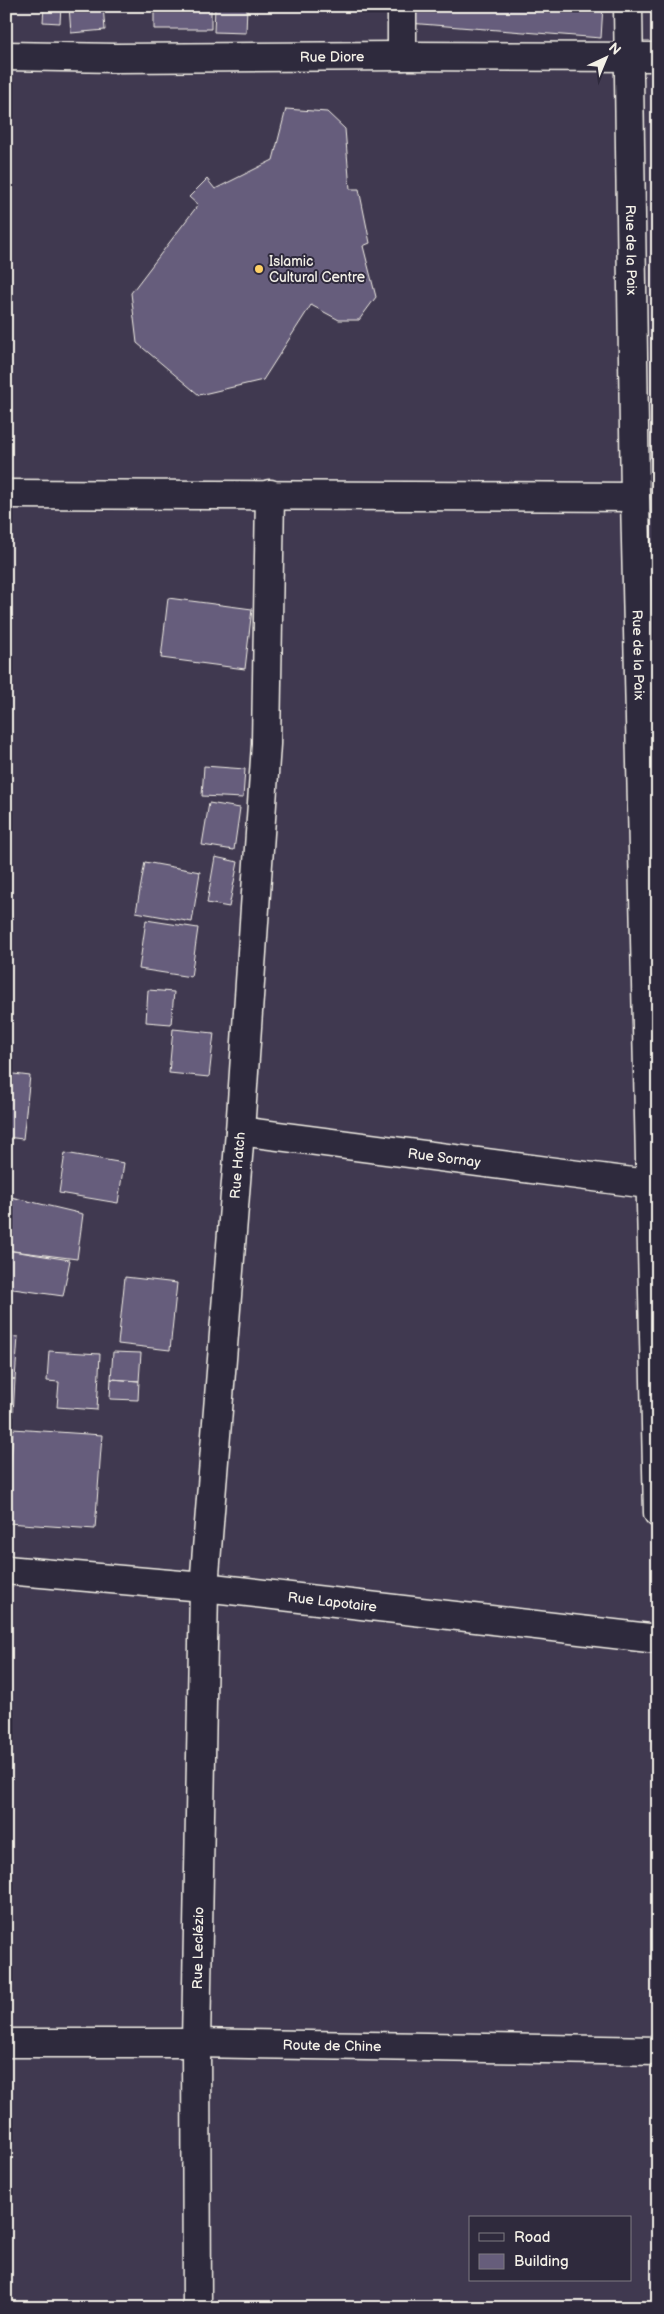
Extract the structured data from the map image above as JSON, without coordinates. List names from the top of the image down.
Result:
{
  "streets": {
    "street": [
      "Rue Diore",
      "Rue de la Paix",
      "Rue Sornay",
      "Rue Hatch",
      "Rue Lapotaire",
      "Rue Leclézio",
      "Route de Chine"
    ]
  },
  "crossings": [
    ["Rue Diore", "Rue de la Paix"],
    ["Rue de la Paix", "Rue Sornay"],
    ["Rue Sornay", "Rue Hatch"],
    ["Rue Hatch", "Rue Lapotaire"],
    ["Rue Hatch", "Rue Leclézio"],
    ["Rue Lapotaire", "Rue Leclézio"],
    ["Rue Leclézio", "Route de Chine"]
  ],
  "places": ["Islamic Cultural Centre"],
  "legend": ["Road", "Building"],
  "north": "top right"
}
